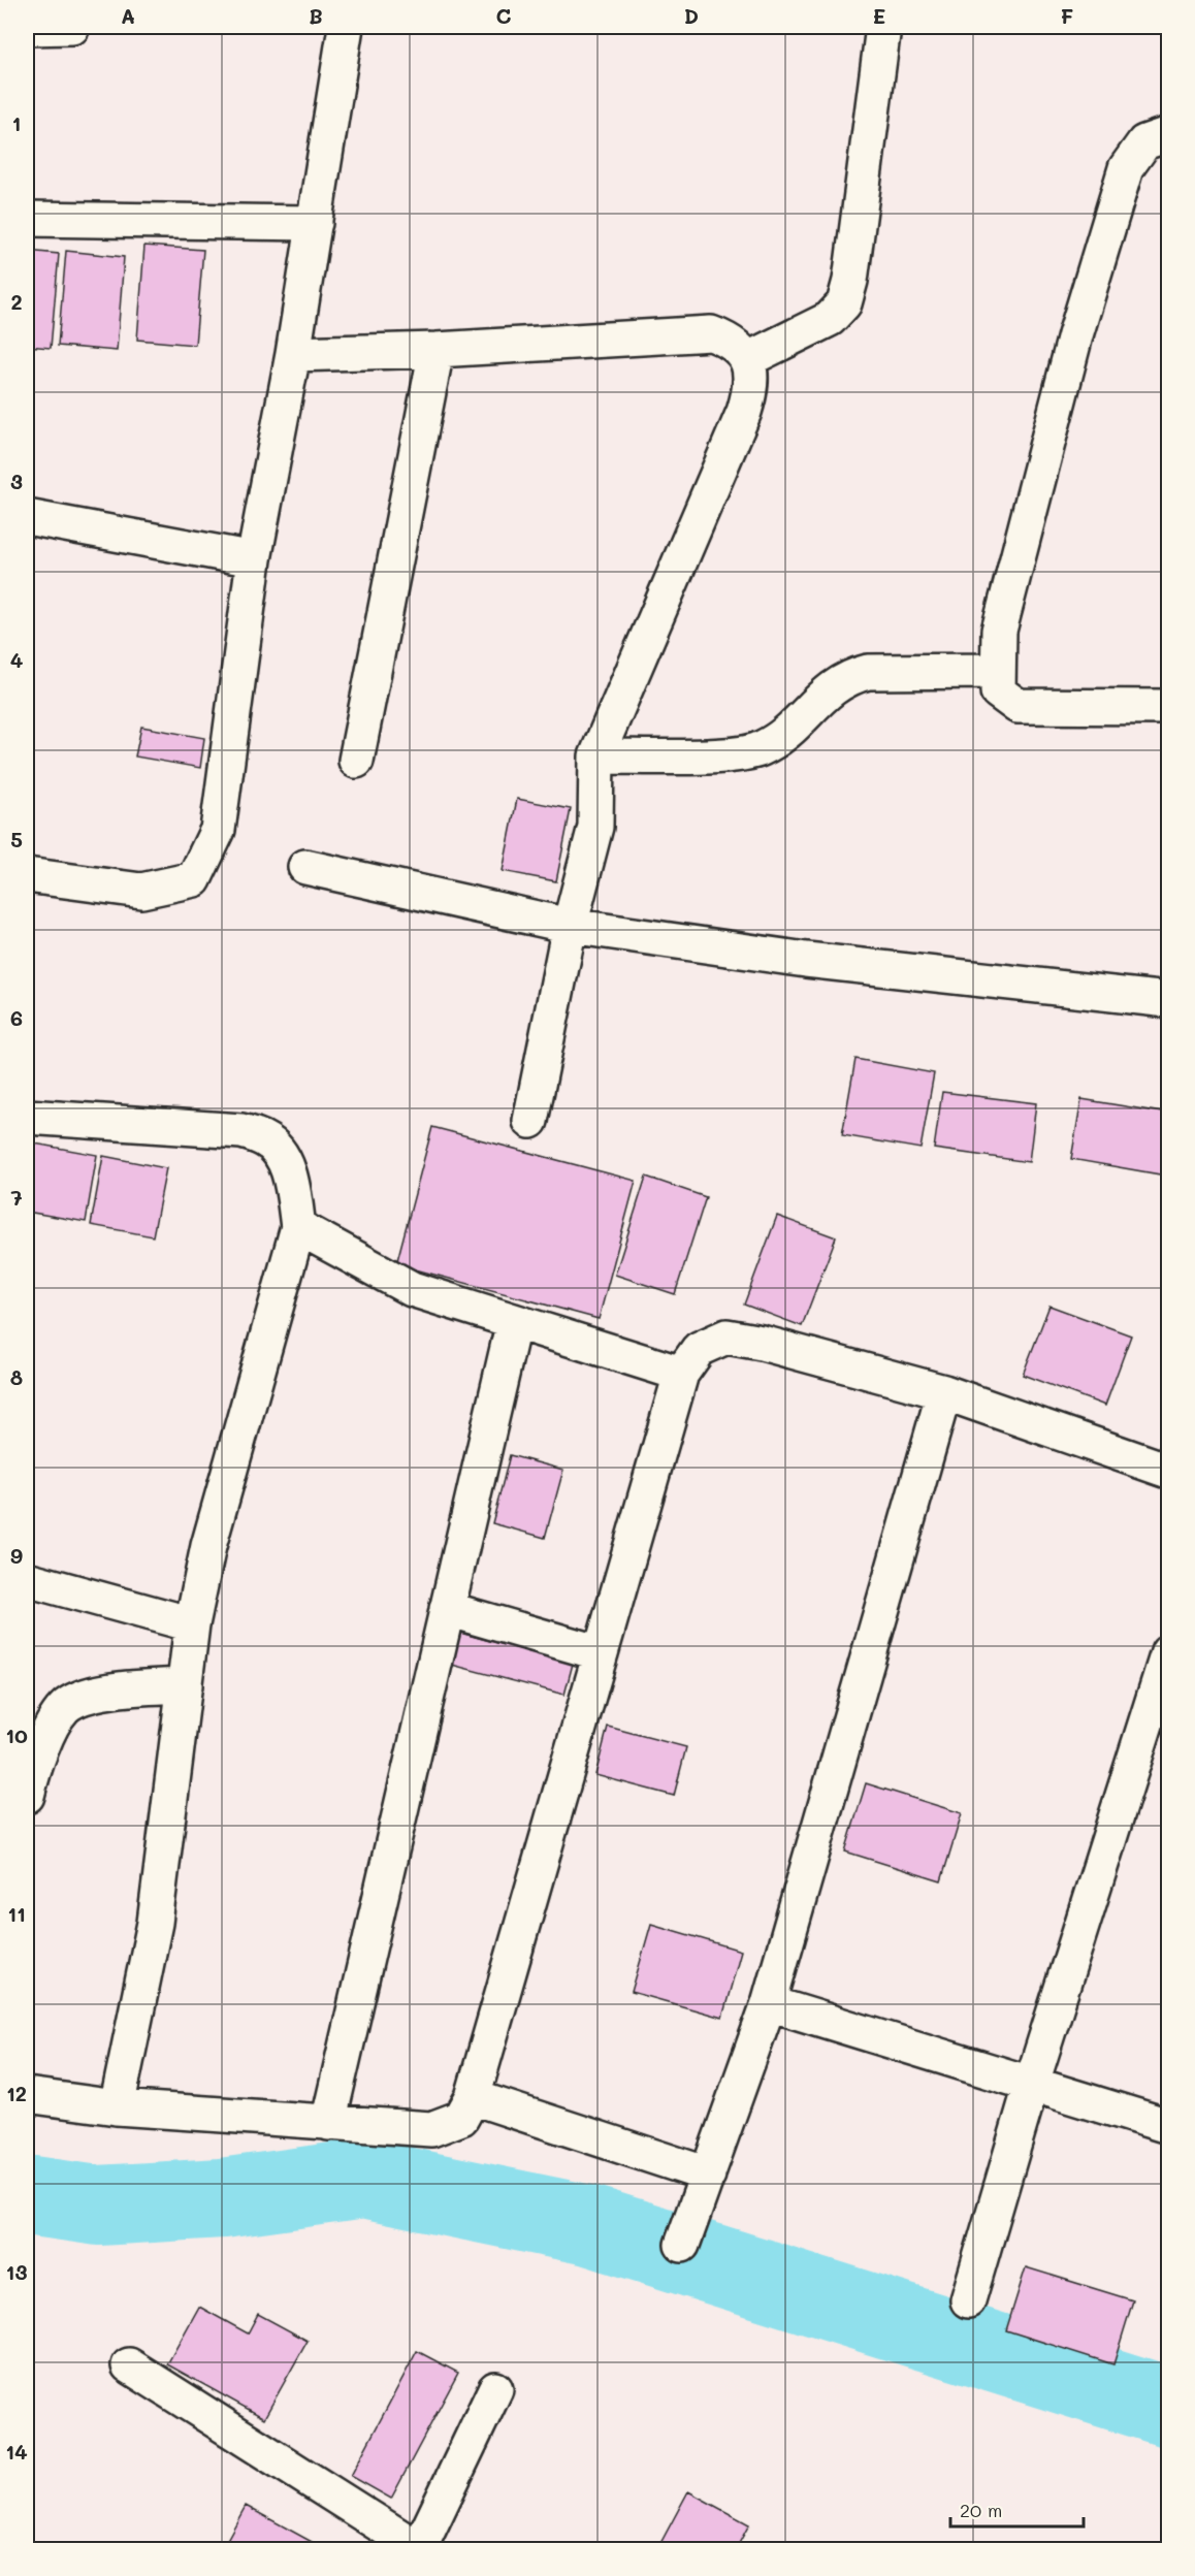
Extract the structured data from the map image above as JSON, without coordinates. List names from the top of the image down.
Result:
{
  "scale_bar": "20 m",
  "grid": {
    "columns": [
      "A",
      "B",
      "C",
      "D",
      "E",
      "F"
    ],
    "rows": [
      "1",
      "2",
      "3",
      "4",
      "5",
      "6",
      "7",
      "8",
      "9",
      "10",
      "11",
      "12",
      "13",
      "14"
    ]
  }
}
